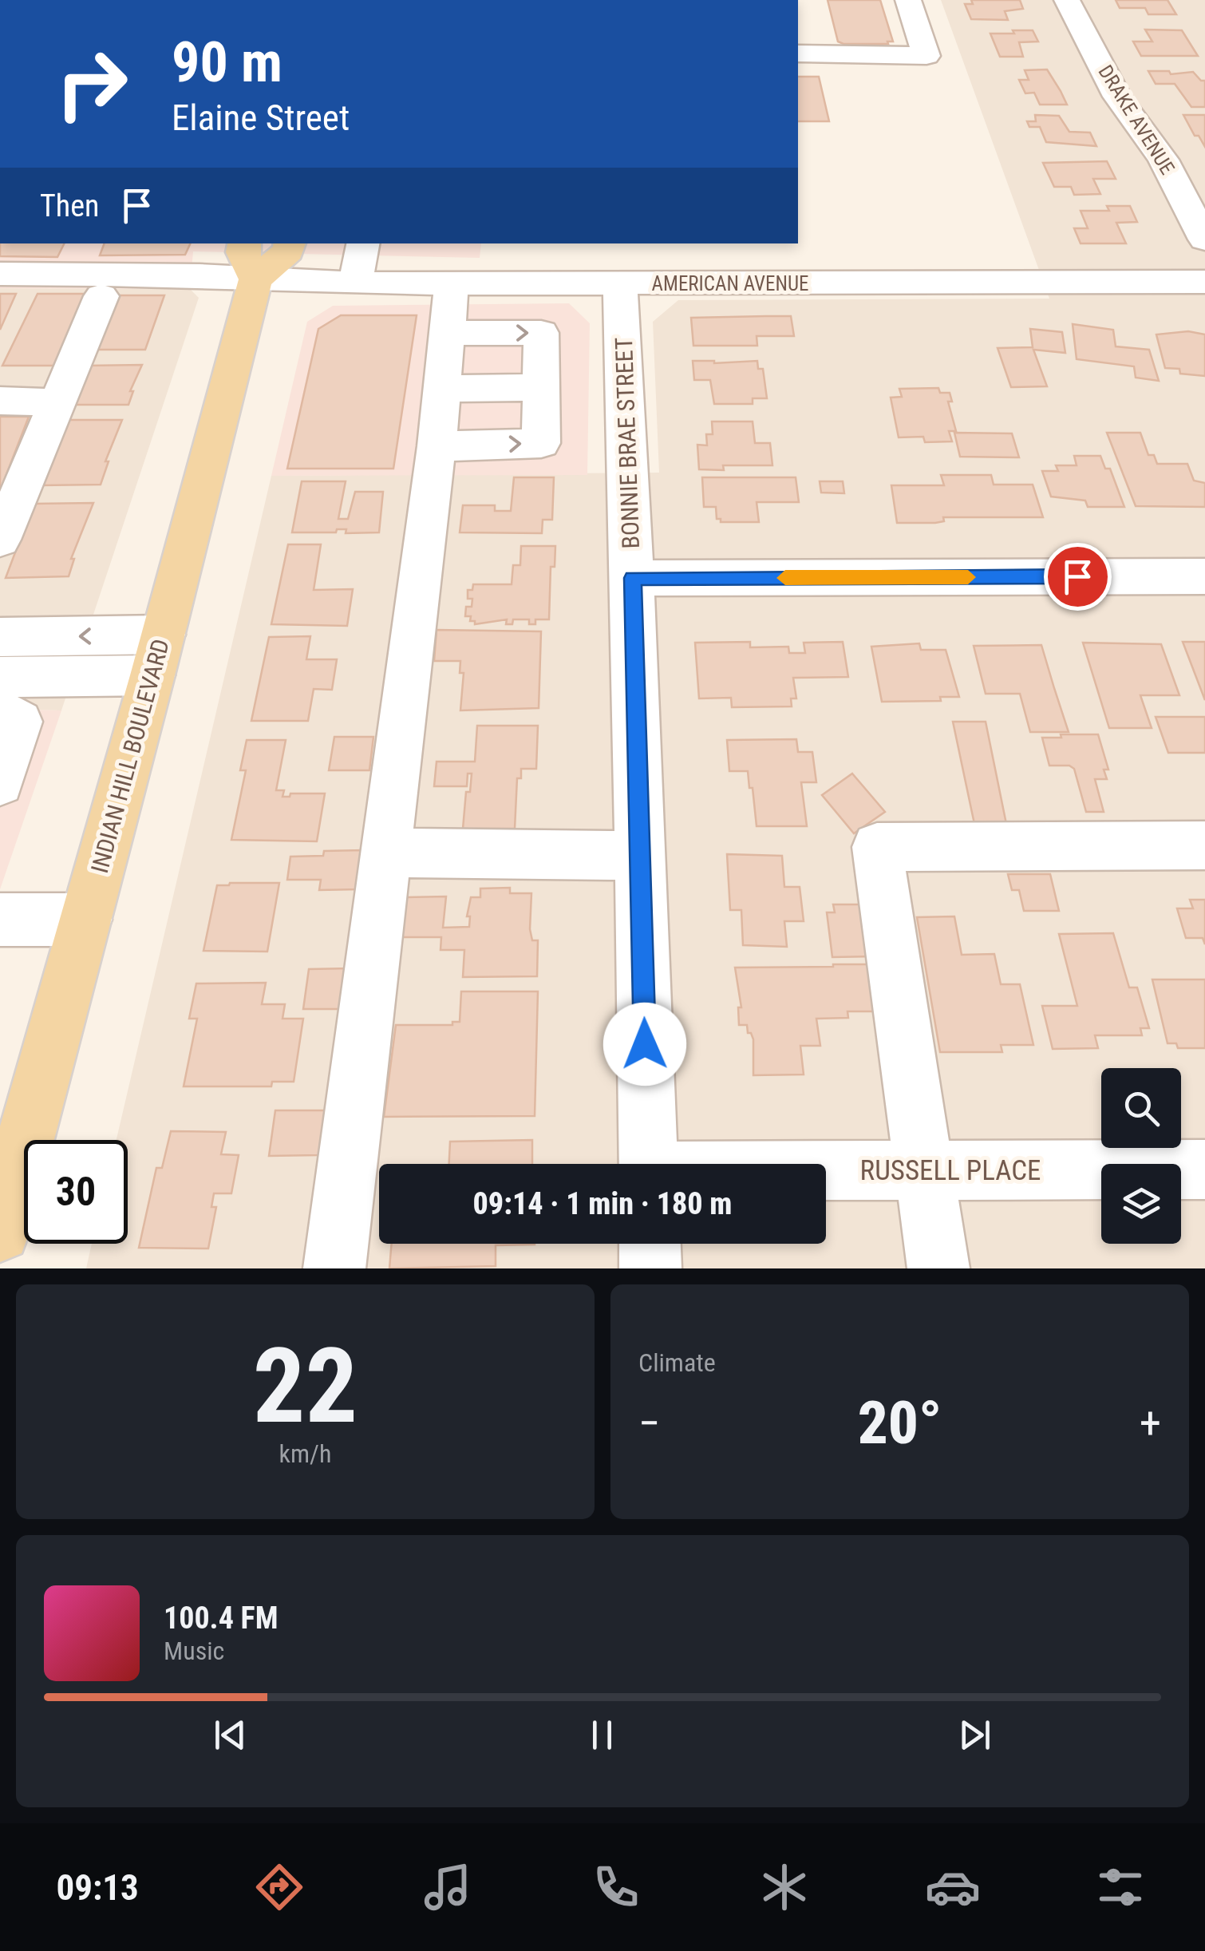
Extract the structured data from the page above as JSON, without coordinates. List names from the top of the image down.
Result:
{
  "streets": {
    "main road": ["INDIAN HILL BOULEVARD"],
    "street": [
      "DRAKE AVENUE",
      "AMERICAN AVENUE",
      "BONNIE BRAE STREET",
      "RUSSELL PLACE"
    ]
  },
  "crossings": [
    ["AMERICAN AVENUE", "BONNIE BRAE STREET"],
    ["AMERICAN AVENUE", "INDIAN HILL BOULEVARD"]
  ],
  "page": {
    "turn": ["90 m", "Elaine Street"],
    "then": "Then",
    "limit": "30",
    "trip": "09:14 · 1 min · 180 m",
    "tile": [
      ["22", "km/h"],
      "Climate"
    ],
    "heat": ["−", "20°", "+"],
    "song": ["100.4 FM", "Music"],
    "tabs": "09:13"
  }
}
